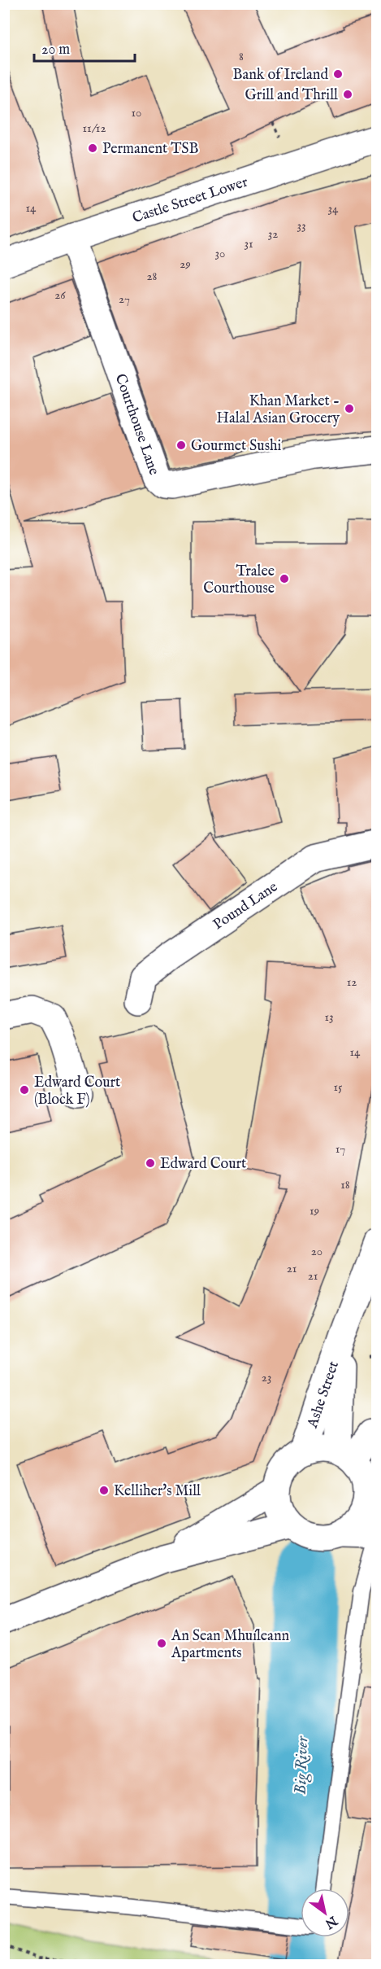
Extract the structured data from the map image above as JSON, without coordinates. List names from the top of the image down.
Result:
{
  "streets": {
    "street": [
      "Castle Street Lower",
      "Courthouse Lane",
      "Pound Lane",
      "Ashe Street"
    ]
  },
  "crossings": [
    ["Castle Street Lower", "Courthouse Lane"]
  ],
  "water": ["Big River"],
  "places": [
    "Bank of Ireland",
    "Grill and Thrill",
    "Permanent TSB",
    "Khan Market - Halal Asian Grocery",
    "Gourmet Sushi",
    "Tralee Courthouse",
    "Edward Court (Block F)",
    "Edward Court",
    "Kelliher's Mill",
    "An Sean Mhuíleann Apartments"
  ],
  "house_numbers": [
    "8",
    "10",
    "11/12",
    "14",
    "34",
    "33",
    "32",
    "31",
    "30",
    "29",
    "28",
    "26",
    "27",
    "12",
    "13",
    "14",
    "15",
    "17",
    "18",
    "19",
    "20",
    "21",
    "21",
    "23"
  ],
  "scale_bar": "20 m",
  "north": "bottom right"
}
